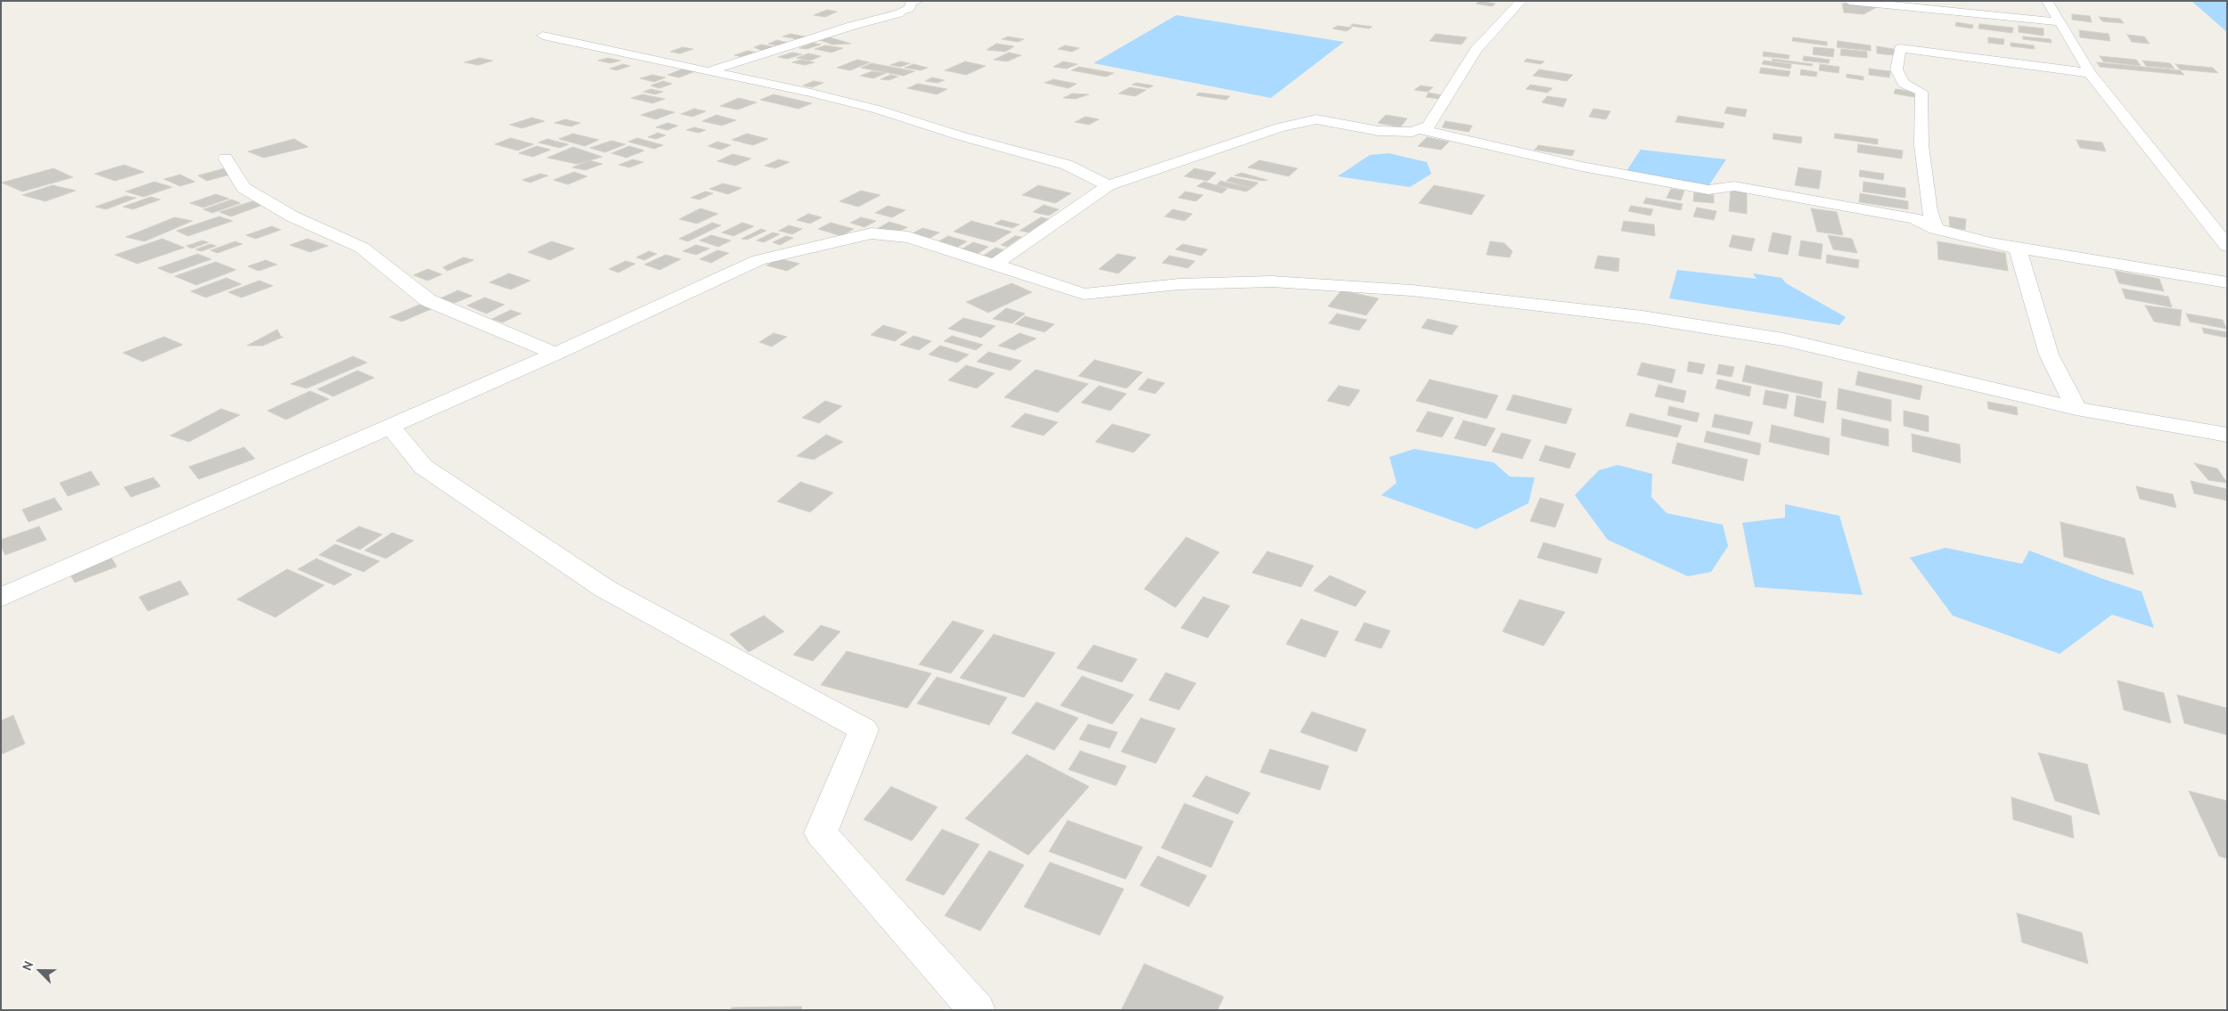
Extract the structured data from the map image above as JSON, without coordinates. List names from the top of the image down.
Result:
{
  "north": "top left"
}
